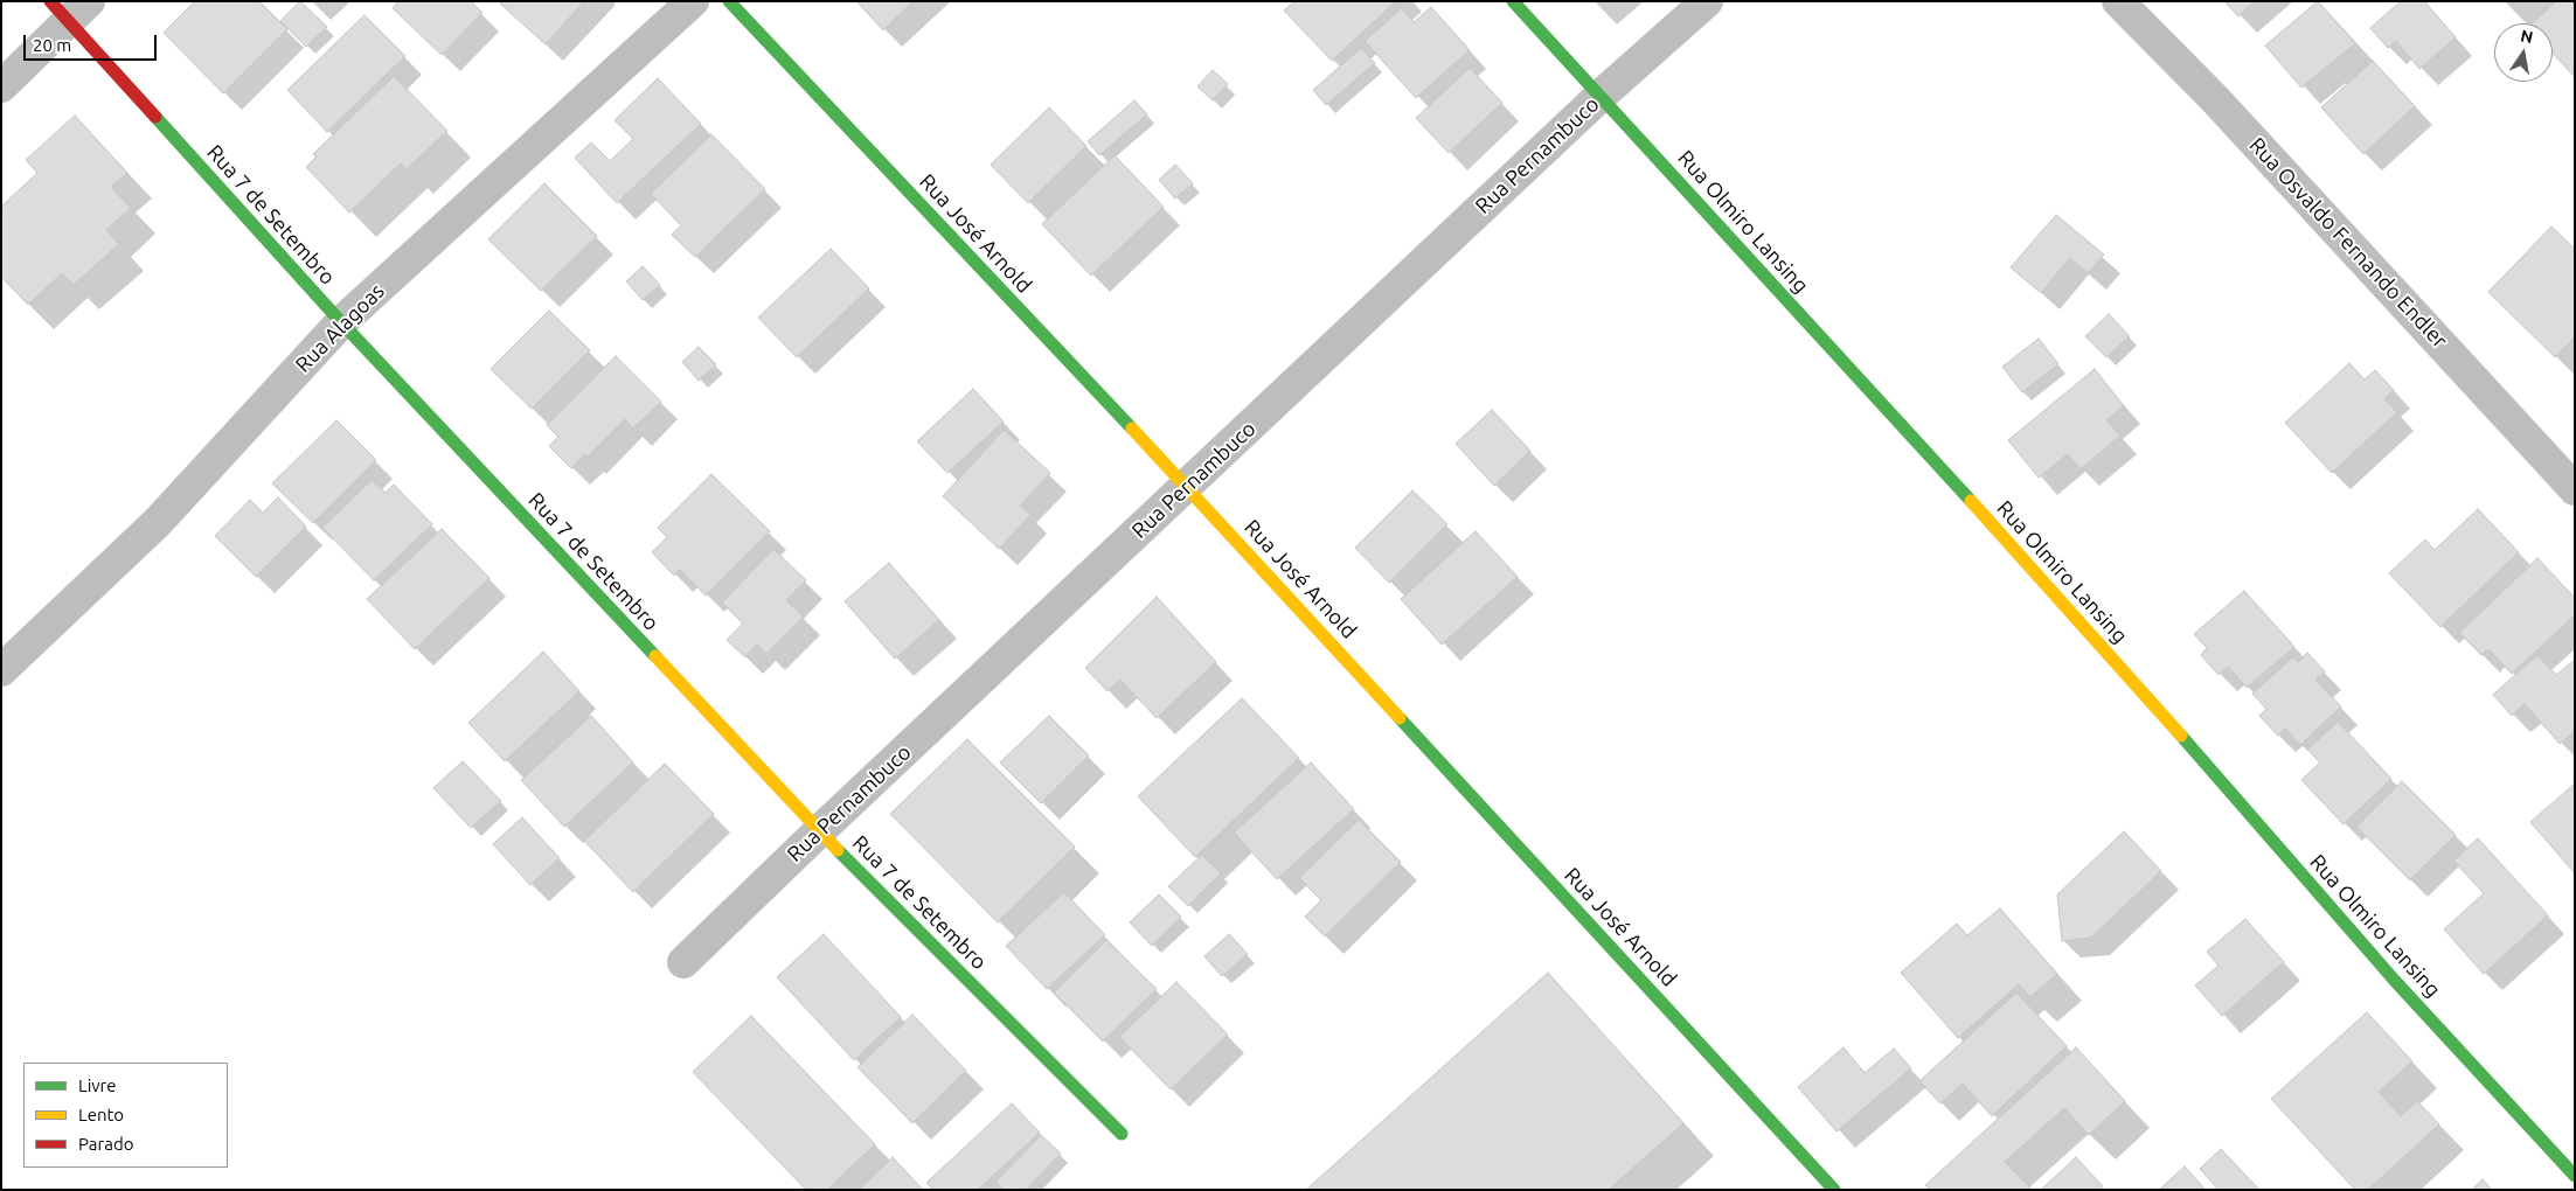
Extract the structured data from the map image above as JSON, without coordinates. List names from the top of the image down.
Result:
{
  "streets": {
    "street": [
      "Rua Pernambuco",
      "Rua 7 de Setembro",
      "Rua Olmiro Lansing",
      "Rua José Arnold",
      "Rua Osvaldo Fernando Endler",
      "Rua Alagoas"
    ]
  },
  "crossings": [
    ["Rua Pernambuco", "Rua 7 de Setembro"],
    ["Rua Pernambuco", "Rua Olmiro Lansing"],
    ["Rua Pernambuco", "Rua José Arnold"],
    ["Rua 7 de Setembro", "Rua Alagoas"]
  ],
  "legend": ["Livre", "Lento", "Parado"],
  "scale_bar": "20 m",
  "north": "top"
}
